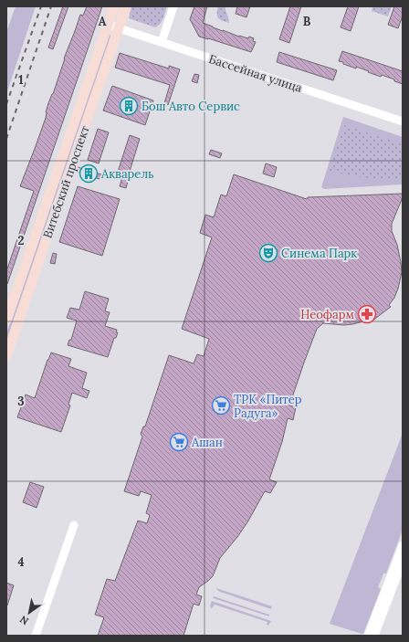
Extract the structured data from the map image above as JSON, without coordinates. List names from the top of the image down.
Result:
{
  "streets": {
    "main road": ["Витебский проспект"],
    "street": ["Бассейная улица"]
  },
  "crossings": [
    ["Бассейная улица", "Витебский проспект"]
  ],
  "places": {
    "building": ["Бош Авто Сервис", "Акварель"],
    "theatre": ["Синема Парк"],
    "pharmacy": ["Неофарм"],
    "supermarket": ["ТРК «Питер Радуга»", "Ашан"]
  },
  "north": "bottom left",
  "grid": {
    "columns": ["A", "B"],
    "rows": [
      "1",
      "2",
      "3",
      "4"
    ]
  }
}
